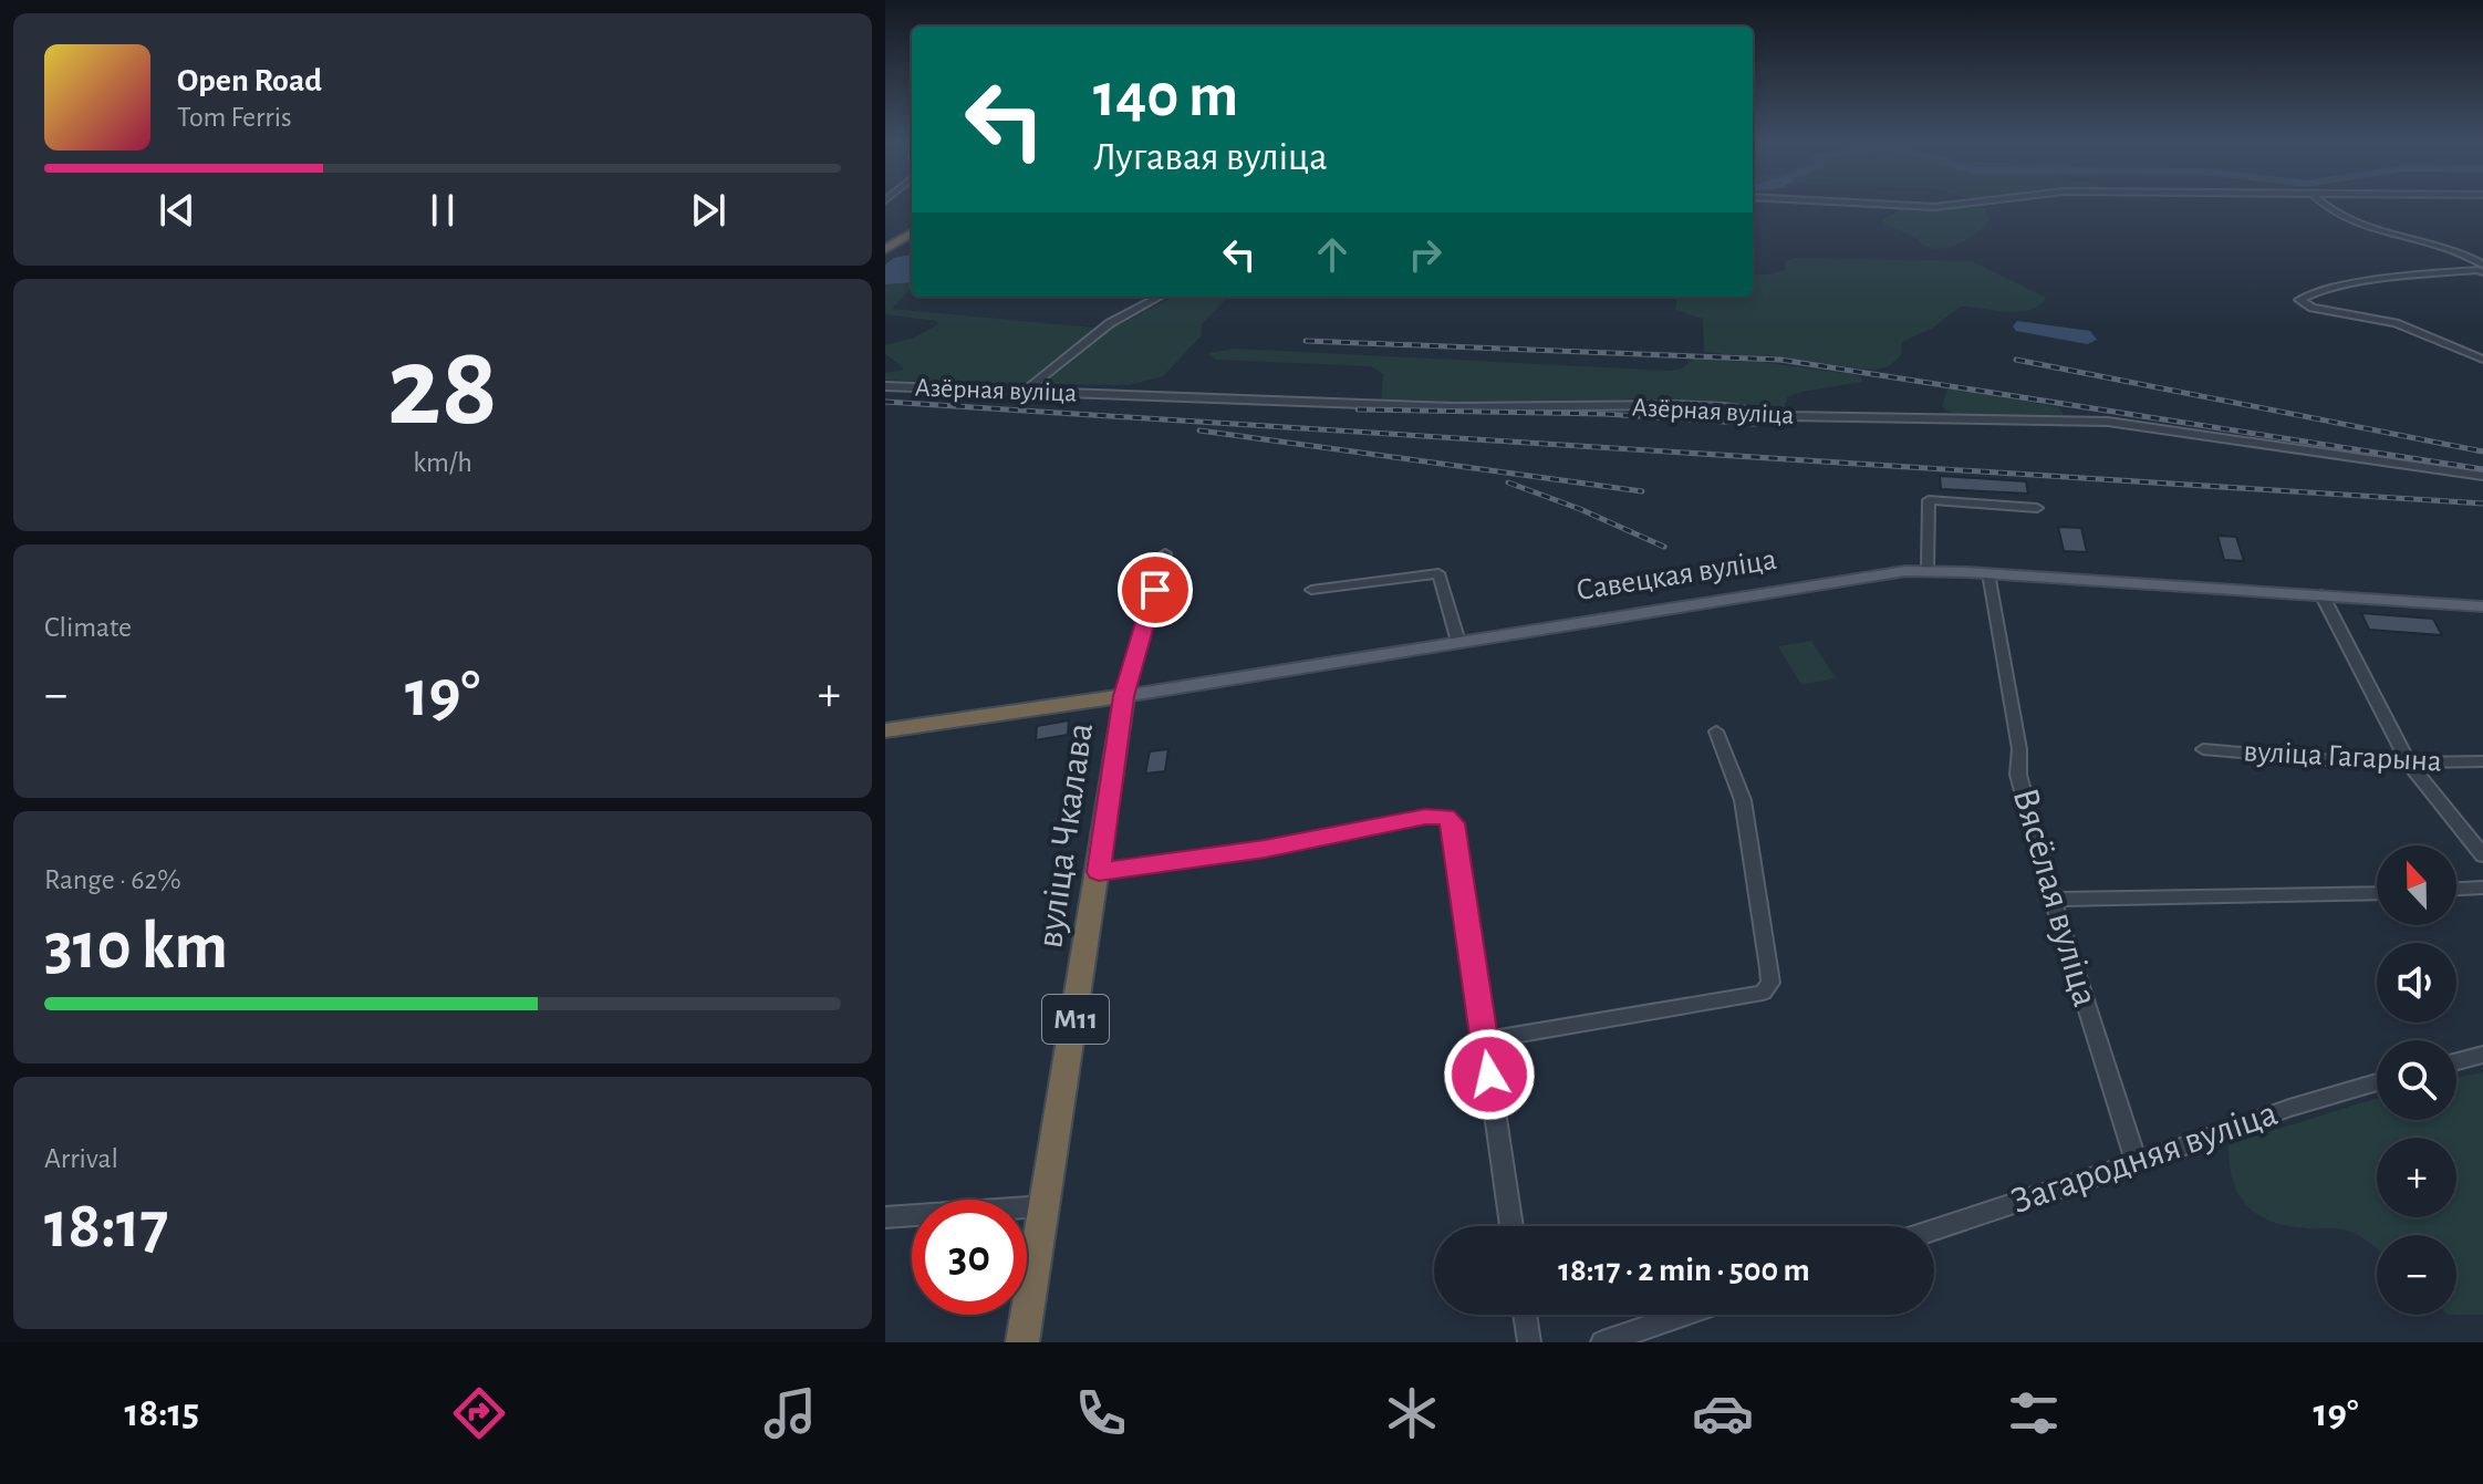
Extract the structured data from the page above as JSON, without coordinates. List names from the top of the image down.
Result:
{
  "streets": {
    "highway": ["Савецкая вуліца", "вуліца Чкалава", "М11"],
    "street": [
      "Азёрная вуліца",
      "вуліца Гагарына",
      "Вясёлая вуліца",
      "Загародняя вуліца"
    ]
  },
  "crossings": [
    ["Савецкая вуліца", "вуліца Чкалава"],
    ["Савецкая вуліца", "Вясёлая вуліца"],
    ["Вясёлая вуліца", "Загародняя вуліца"]
  ],
  "north": "top",
  "page": {
    "turn": ["140 m", "Лугавая вуліца"],
    "song": ["Open Road", "Tom Ferris"],
    "tile": [
      ["28", "km/h"],
      "Climate",
      ["Range · 62%", "310 km"],
      ["Arrival", "18:17"]
    ],
    "heat": ["−", "19°", "+"],
    "map_buttons": ["+", "−"],
    "limit": "30",
    "trip": "18:17 · 2 min · 500 m",
    "tabs": ["18:15", "19°"]
  }
}
